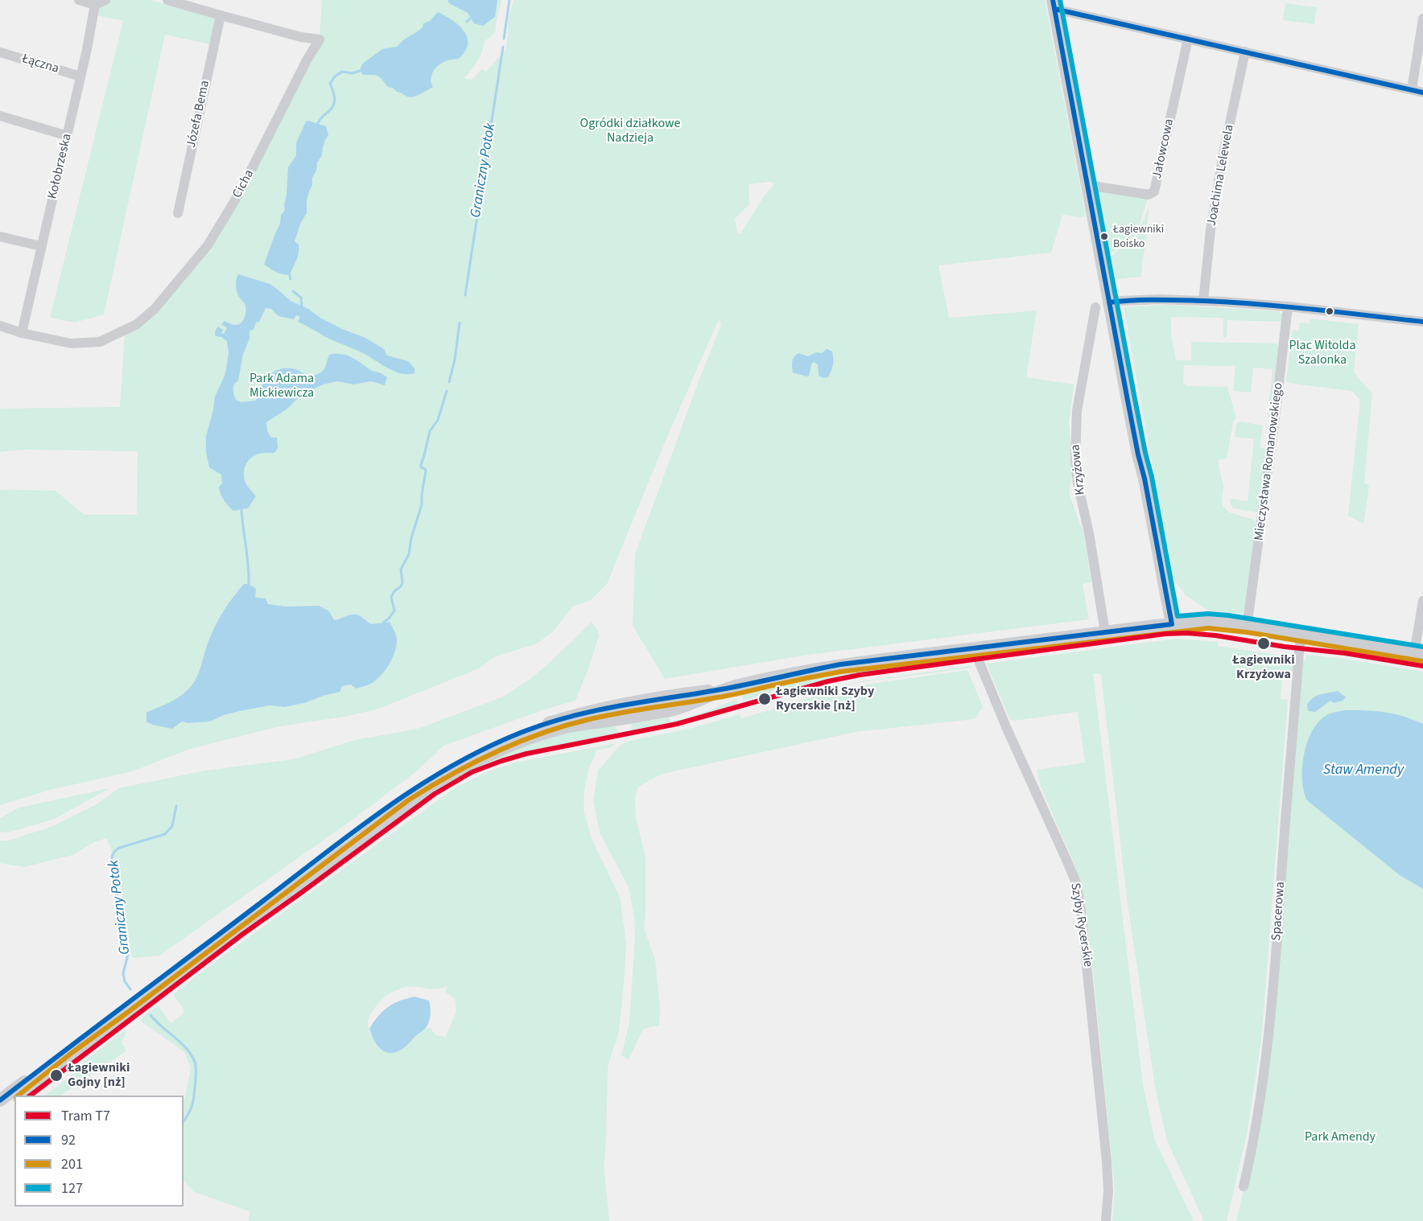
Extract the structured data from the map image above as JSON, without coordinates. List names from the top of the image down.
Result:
{
  "streets": {
    "street": [
      "Łączna",
      "Józefa Bema",
      "Jałowcowa",
      "Kołobrzeska",
      "Joachima Lelewela",
      "Cicha",
      "Mieczysława Romanowskiego",
      "Krzyżowa",
      "Spacerowa",
      "Szyby Rycerskie"
    ]
  },
  "crossings": [
    ["Łączna", "Kołobrzeska"],
    ["Józefa Bema", "Cicha"],
    ["Kołobrzeska", "Cicha"]
  ],
  "water": ["Graniczny Potok", "Staw Amendy"],
  "parks": [
    "Ogródki działkowe Nadzieja",
    "Plac Witolda Szalonka",
    "Park Adama Mickiewicza",
    "Park Amendy"
  ],
  "places": [
    "Łagiewniki Boisko",
    "Łagiewniki Krzyżowa",
    "Łagiewniki Szyby Rycerskie [nż]",
    "Łagiewniki Gojny [nż]"
  ],
  "lines": [
    "transit line 92",
    "transit line 127",
    "transit line 201",
    "tram line T7"
  ],
  "legend": [
    "Tram T7",
    "92",
    "201",
    "127"
  ]
}
